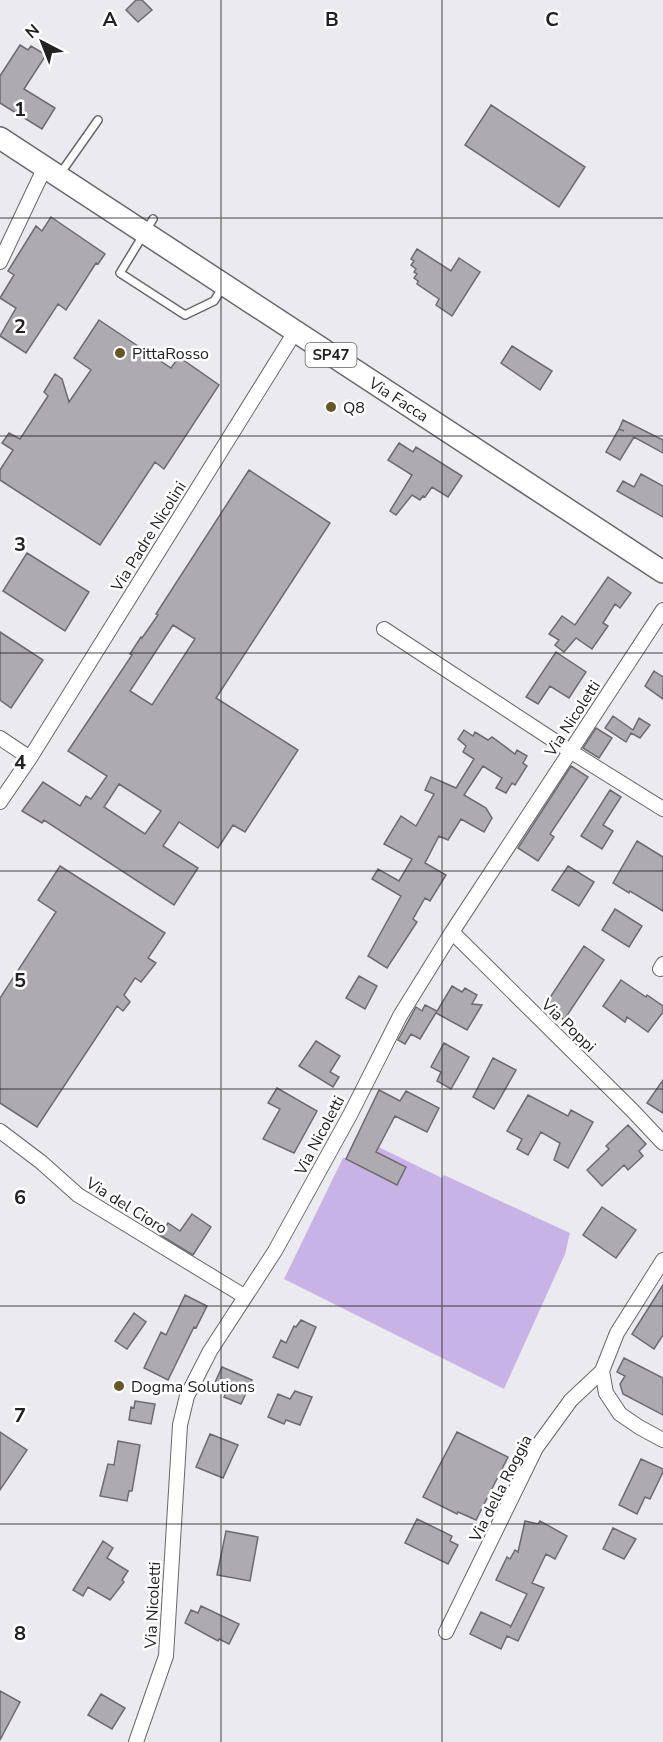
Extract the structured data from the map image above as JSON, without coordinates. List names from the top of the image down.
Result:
{
  "streets": {
    "main road": ["SP47", "Via Facca"],
    "street": [
      "Via Padre Nicolini",
      "Via Nicoletti",
      "Via Poppi",
      "Via del Cioro",
      "Via della Roggia"
    ]
  },
  "crossings": [
    ["Via Facca", "Via Padre Nicolini"],
    ["Via Nicoletti", "Via Poppi"],
    ["Via Nicoletti", "Via del Cioro"]
  ],
  "places": ["PittaRosso", "Q8", "Dogma Solutions"],
  "north": "top left",
  "grid": {
    "columns": ["A", "B", "C"],
    "rows": [
      "1",
      "2",
      "3",
      "4",
      "5",
      "6",
      "7",
      "8"
    ]
  }
}
